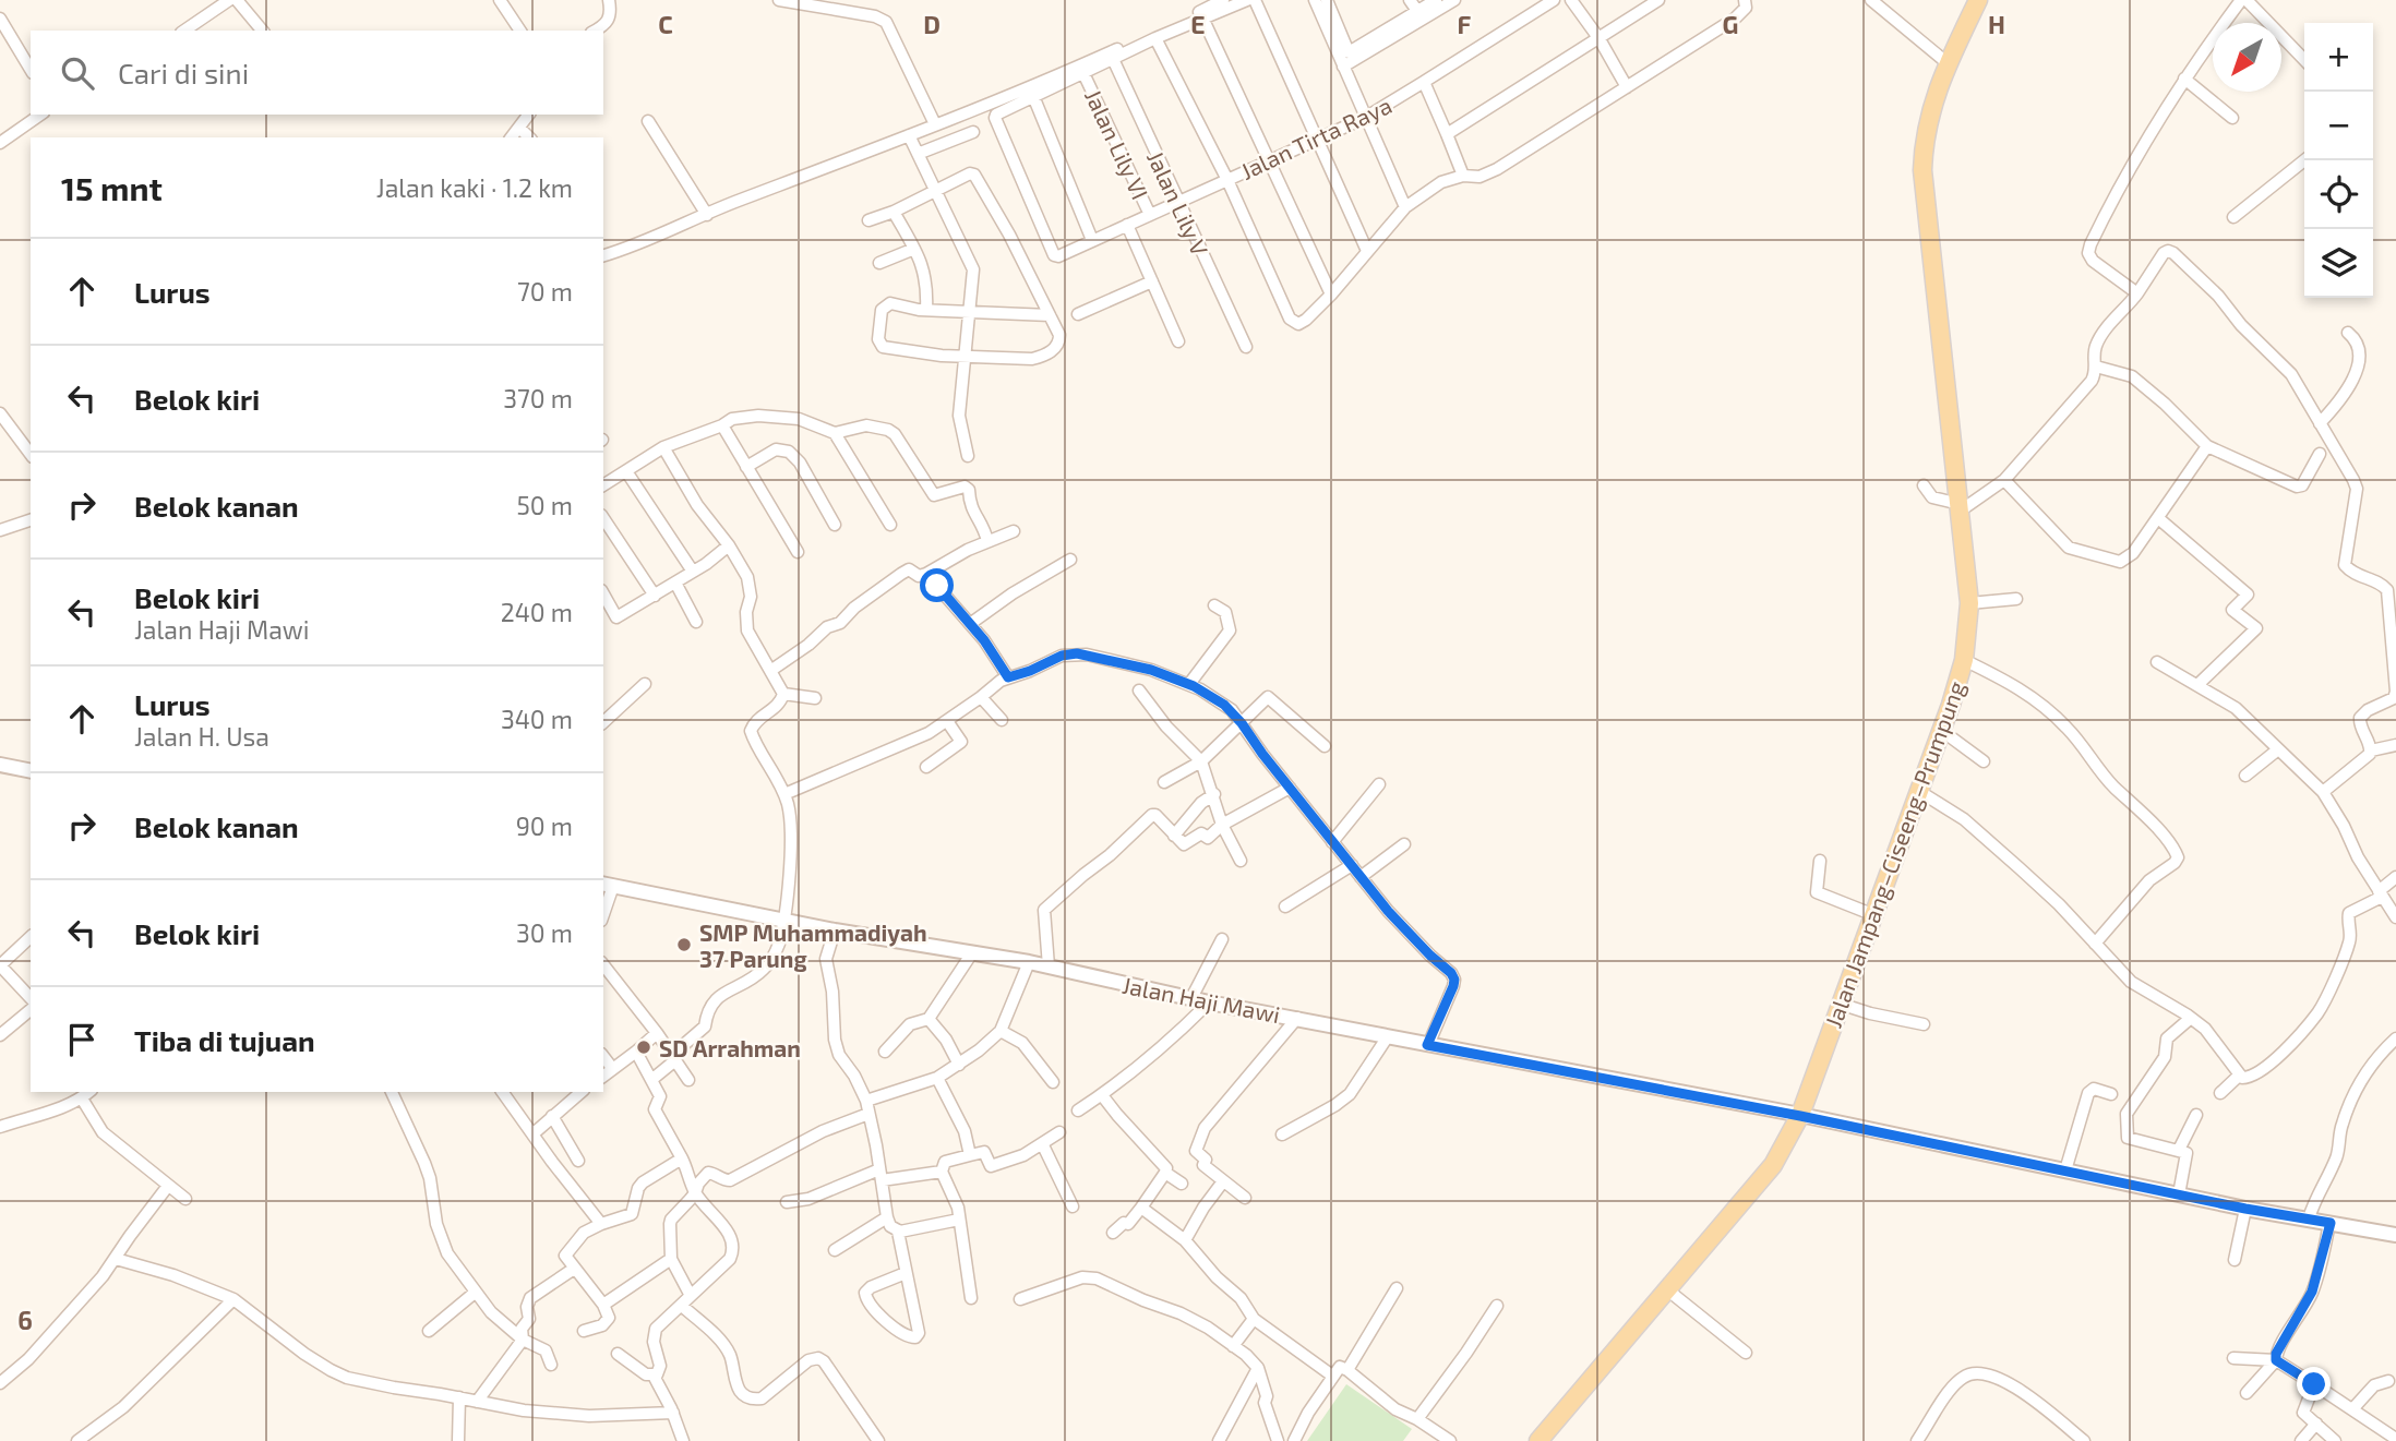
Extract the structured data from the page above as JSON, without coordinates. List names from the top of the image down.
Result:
{
  "streets": {
    "main road": ["Jalan Jampang–Ciseeng–Prumpung"],
    "street": [
      "Jalan Tirta Raya",
      "Jalan Lily VI",
      "Jalan Lily V",
      "Jalan Haji Mawi"
    ]
  },
  "crossings": [
    ["Jalan Tirta Raya", "Jalan Lily VI"],
    ["Jalan Tirta Raya", "Jalan Lily V"],
    ["Jalan Jampang–Ciseeng–Prumpung", "Jalan Haji Mawi"]
  ],
  "places": ["SMP Muhammadiyah 37 Parung", "SD Arrahman"],
  "north": "bottom left",
  "page": {
    "map_buttons": ["+", "−"],
    "search": "Cari di sini",
    "heading": ["15 mnt", "Jalan kaki · 1.2 km"],
    "list": [
      ["Lurus", "70 m"],
      ["Belok kiri", "370 m"],
      ["Belok kanan", "50 m"],
      ["Belok kiri", "Jalan Haji Mawi", "240 m"],
      ["Lurus", "Jalan H. Usa", "340 m"],
      ["Belok kanan", "90 m"],
      ["Belok kiri", "30 m"],
      "Tiba di tujuan"
    ]
  },
  "grid": {
    "columns": [
      "C",
      "D",
      "E",
      "F",
      "G",
      "H"
    ],
    "rows": ["6"]
  }
}
